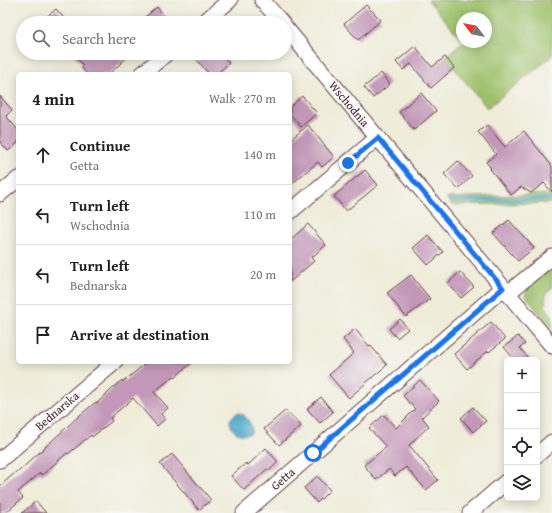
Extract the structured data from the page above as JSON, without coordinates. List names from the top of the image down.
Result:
{
  "streets": {
    "street": ["Wschodnia", "Bednarska", "Getta"]
  },
  "crossings": [
    ["Wschodnia", "Getta"]
  ],
  "north": "top left",
  "page": {
    "search": "Search here",
    "heading": ["4 min", "Walk · 270 m"],
    "list": [
      ["Continue", "Getta", "140 m"],
      ["Turn left", "Wschodnia", "110 m"],
      ["Turn left", "Bednarska", "20 m"],
      "Arrive at destination"
    ],
    "map_buttons": ["+", "−"]
  }
}
